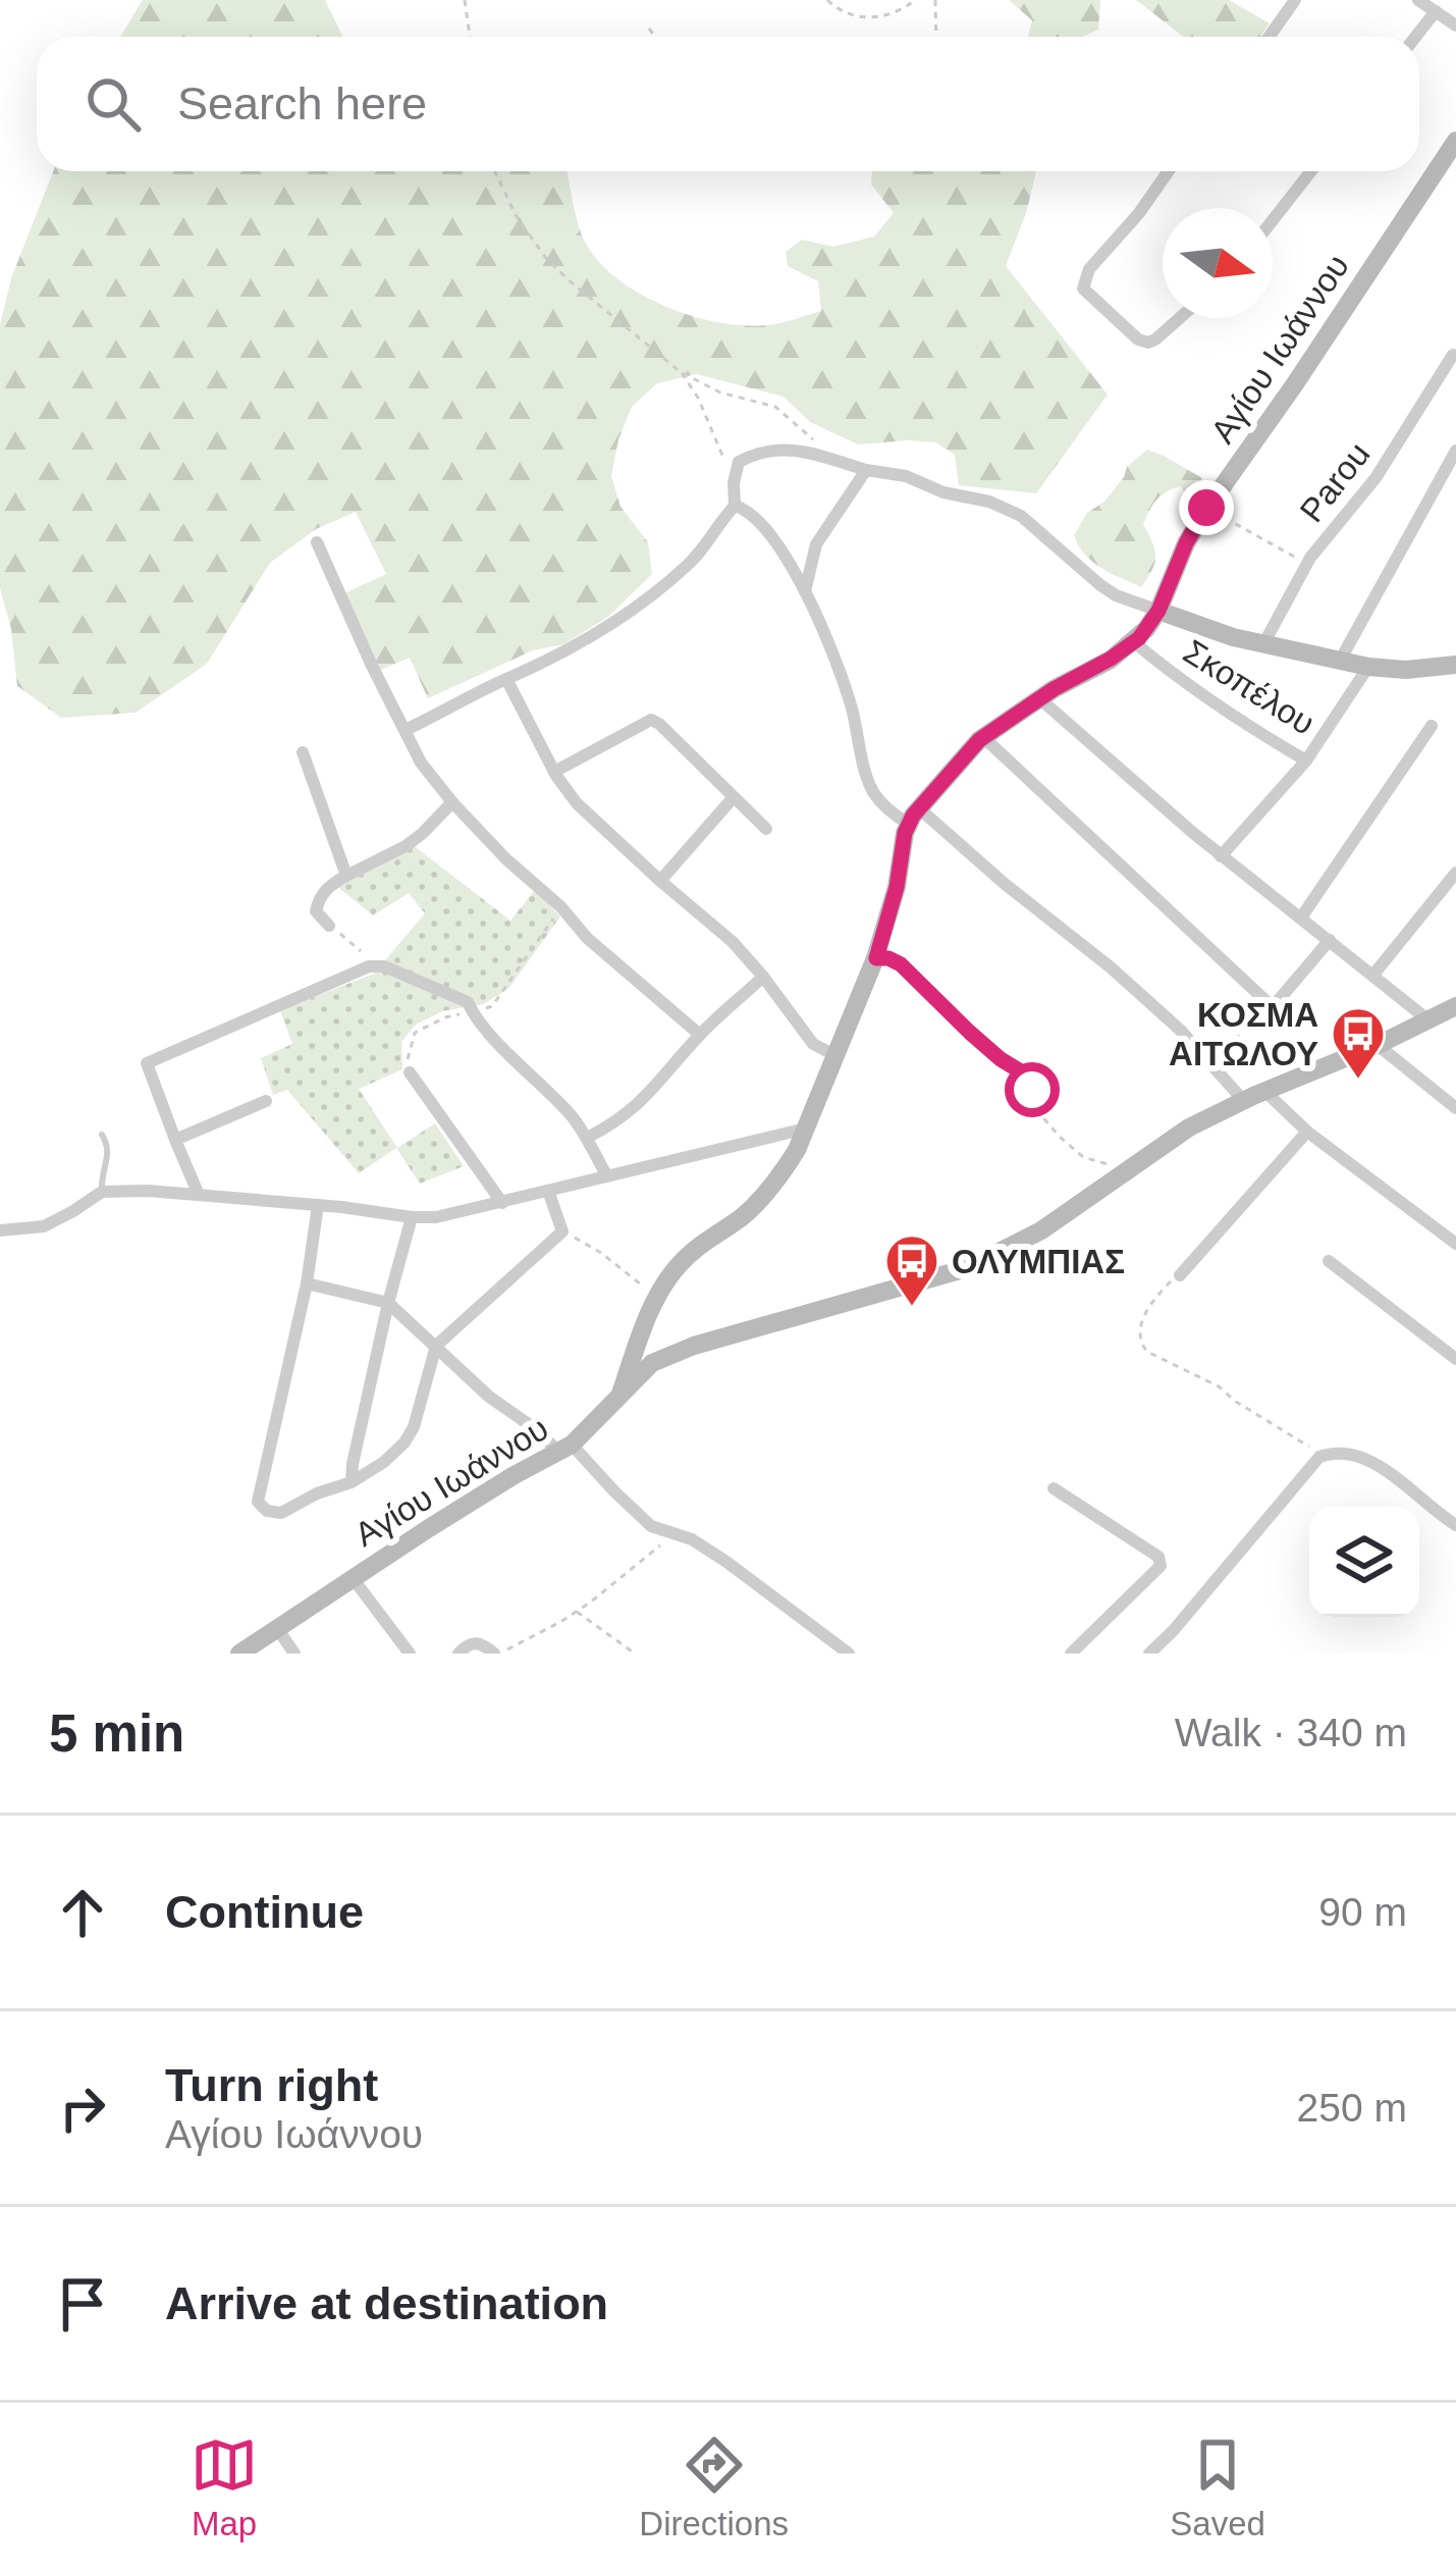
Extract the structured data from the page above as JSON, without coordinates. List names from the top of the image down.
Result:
{
  "streets": {
    "street": ["Αγίου Ιωάννου", "Parou", "Σκοπέλου"]
  },
  "crossings": [
    ["Αγίου Ιωάννου", "Σκοπέλου"]
  ],
  "places": {
    "bus stop": ["ΚΟΣΜΑ ΑΙΤΩΛΟΥ", "ΟΛΥΜΠΙΑΣ"]
  },
  "north": "right",
  "page": {
    "search": "Search here",
    "heading": ["5 min", "Walk · 340 m"],
    "list": [
      ["Continue", "90 m"],
      ["Turn right", "Αγίου Ιωάννου", "250 m"],
      "Arrive at destination"
    ],
    "nav": ["Map", "Directions", "Saved"]
  }
}
